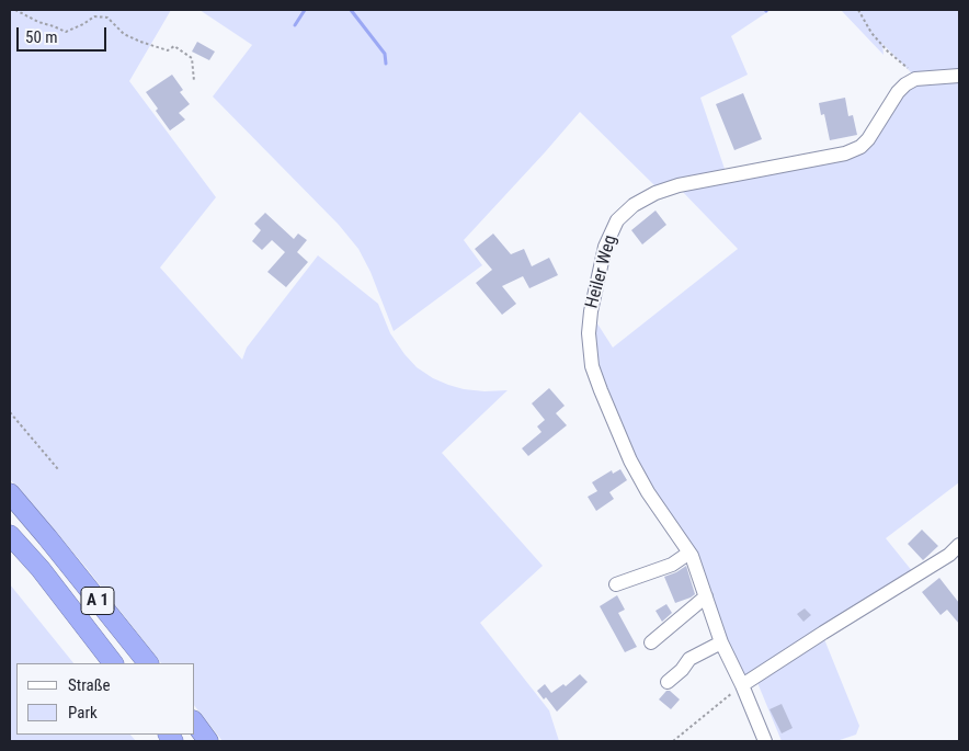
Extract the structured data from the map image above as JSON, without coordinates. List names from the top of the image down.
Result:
{
  "streets": {
    "highway": ["A 1"],
    "street": ["Heiler Weg"]
  },
  "legend": ["Straße", "Park"],
  "scale_bar": "50 m"
}
